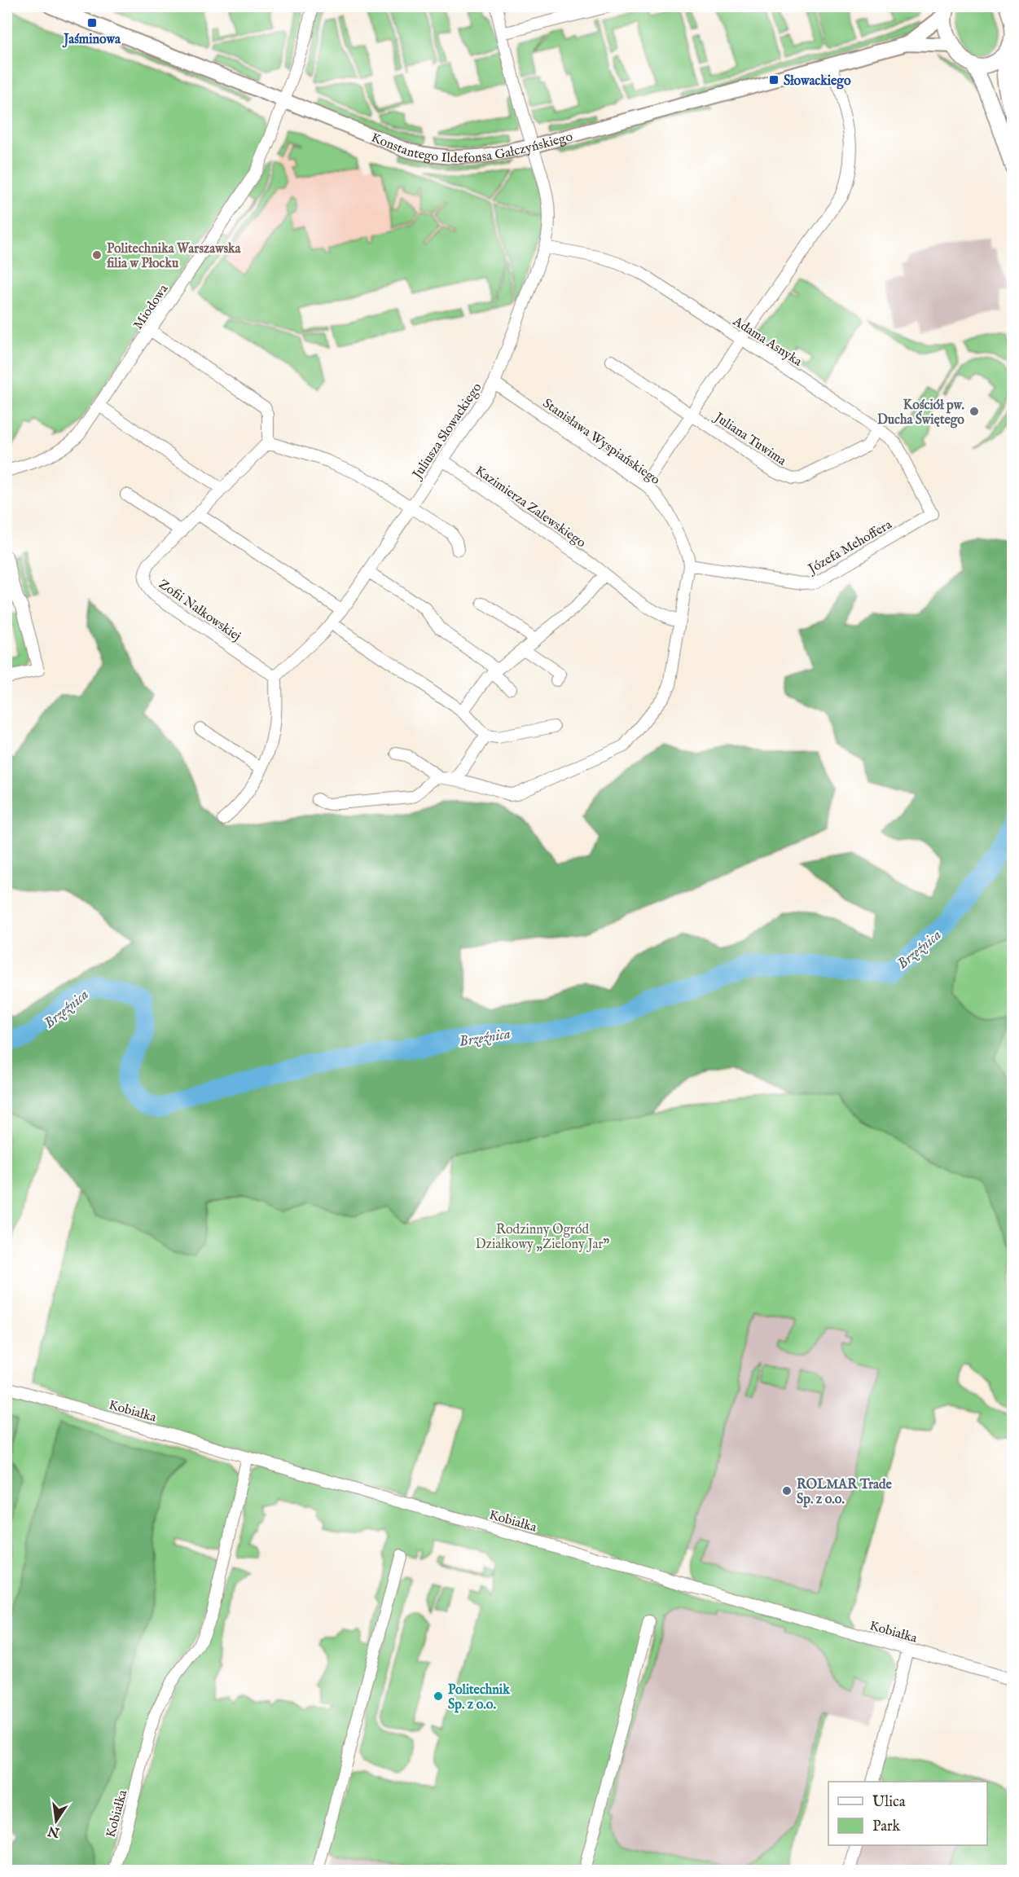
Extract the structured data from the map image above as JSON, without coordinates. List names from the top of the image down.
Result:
{
  "streets": {
    "street": [
      "Konstantego Ildefonsa Gałczyńskiego",
      "Miodowa",
      "Adama Asnyka",
      "Juliusza Słowackiego",
      "Juliana Tuwima",
      "Stanisława Wyspiańskiego",
      "Kazimierza Zalewskiego",
      "Józefa Mehoffera",
      "Zofii Nałkowskiej",
      "Kobiałka"
    ]
  },
  "crossings": [
    ["Konstantego Ildefonsa Gałczyńskiego", "Miodowa"],
    ["Konstantego Ildefonsa Gałczyńskiego", "Juliusza Słowackiego"],
    ["Adama Asnyka", "Juliusza Słowackiego"],
    ["Adama Asnyka", "Juliana Tuwima"],
    ["Adama Asnyka", "Józefa Mehoffera"],
    ["Juliusza Słowackiego", "Stanisława Wyspiańskiego"],
    ["Juliusza Słowackiego", "Kazimierza Zalewskiego"],
    ["Juliusza Słowackiego", "Zofii Nałkowskiej"],
    ["Stanisława Wyspiańskiego", "Kazimierza Zalewskiego"],
    ["Stanisława Wyspiańskiego", "Józefa Mehoffera"]
  ],
  "water": ["Brzeźnica"],
  "parks": ["Rodzinny Ogród Działkowy „Zielony Jar”"],
  "places": {
    "transit": ["Jaśminowa", "Słowackiego"],
    "other": [
      "Politechnika Warszawska filia w Płocku",
      "Kościół pw. Ducha Świętego",
      "ROLMAR Trade Sp. z o.o.",
      "Politechnik Sp. z o.o."
    ]
  },
  "legend": ["Ulica", "Park"],
  "north": "bottom"
}
